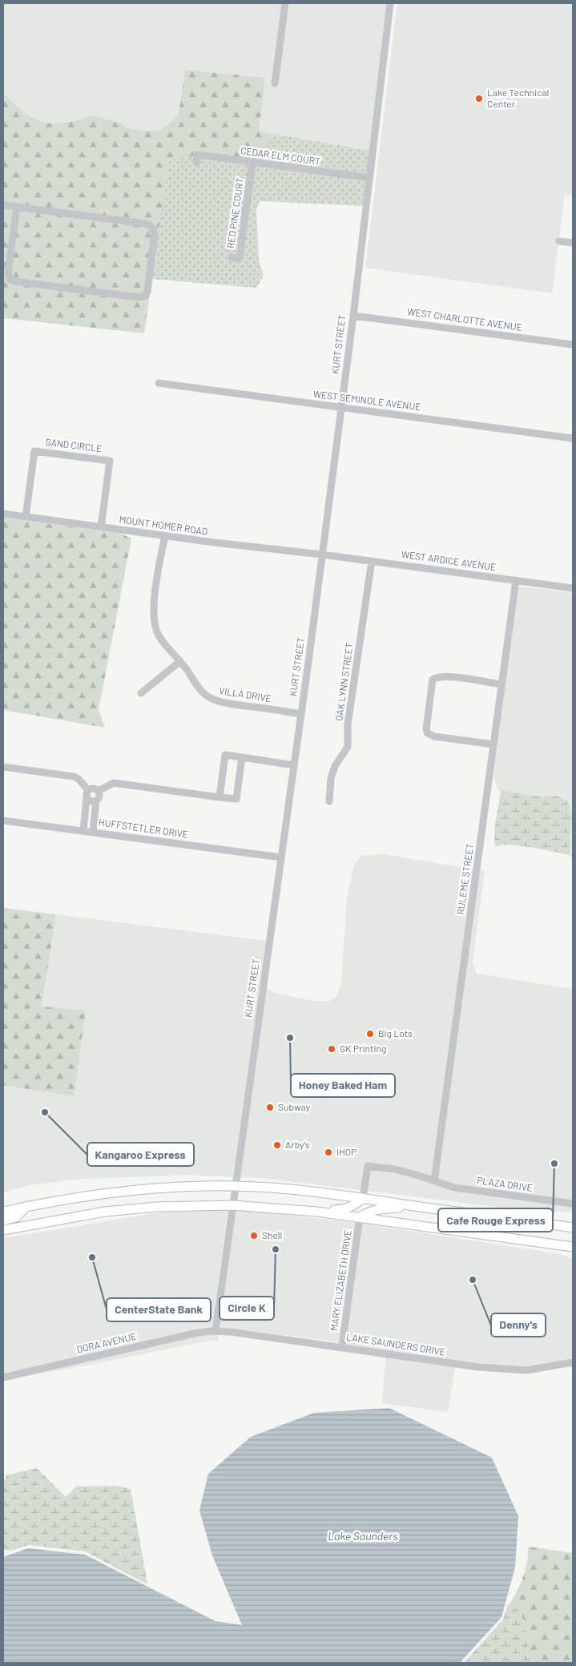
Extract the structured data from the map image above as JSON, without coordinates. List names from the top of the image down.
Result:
{
  "streets": {
    "street": [
      "CEDAR ELM COURT",
      "RED PINE COURT",
      "WEST CHARLOTTE AVENUE",
      "KURT STREET",
      "WEST SEMINOLE AVENUE",
      "SAND CIRCLE",
      "MOUNT HOMER ROAD",
      "WEST ARDICE AVENUE",
      "OAK LYNN STREET",
      "VILLA DRIVE",
      "HUFFSTETLER DRIVE",
      "RULEME STREET",
      "PLAZA DRIVE",
      "MARY ELIZABETH DRIVE",
      "DORA AVENUE",
      "LAKE SAUNDERS DRIVE"
    ]
  },
  "crossings": [
    ["CEDAR ELM COURT", "RED PINE COURT"],
    ["CEDAR ELM COURT", "KURT STREET"],
    ["WEST CHARLOTTE AVENUE", "KURT STREET"],
    ["KURT STREET", "WEST SEMINOLE AVENUE"],
    ["KURT STREET", "MOUNT HOMER ROAD"],
    ["KURT STREET", "WEST ARDICE AVENUE"],
    ["KURT STREET", "VILLA DRIVE"],
    ["KURT STREET", "HUFFSTETLER DRIVE"],
    ["KURT STREET", "DORA AVENUE"],
    ["KURT STREET", "LAKE SAUNDERS DRIVE"],
    ["SAND CIRCLE", "MOUNT HOMER ROAD"],
    ["MOUNT HOMER ROAD", "WEST ARDICE AVENUE"],
    ["MOUNT HOMER ROAD", "VILLA DRIVE"],
    ["WEST ARDICE AVENUE", "OAK LYNN STREET"],
    ["WEST ARDICE AVENUE", "RULEME STREET"],
    ["RULEME STREET", "PLAZA DRIVE"],
    ["MARY ELIZABETH DRIVE", "LAKE SAUNDERS DRIVE"],
    ["DORA AVENUE", "LAKE SAUNDERS DRIVE"]
  ],
  "water": ["Lake Saunders"],
  "places": [
    "Lake Technical Center",
    "Big Lots",
    "Honey Baked Ham",
    "GK Printing",
    "Subway",
    "Kangaroo Express",
    "Arby's",
    "IHOP",
    "Cafe Rouge Express",
    "Shell",
    "Circle K",
    "CenterState Bank",
    "Denny's"
  ]
}
